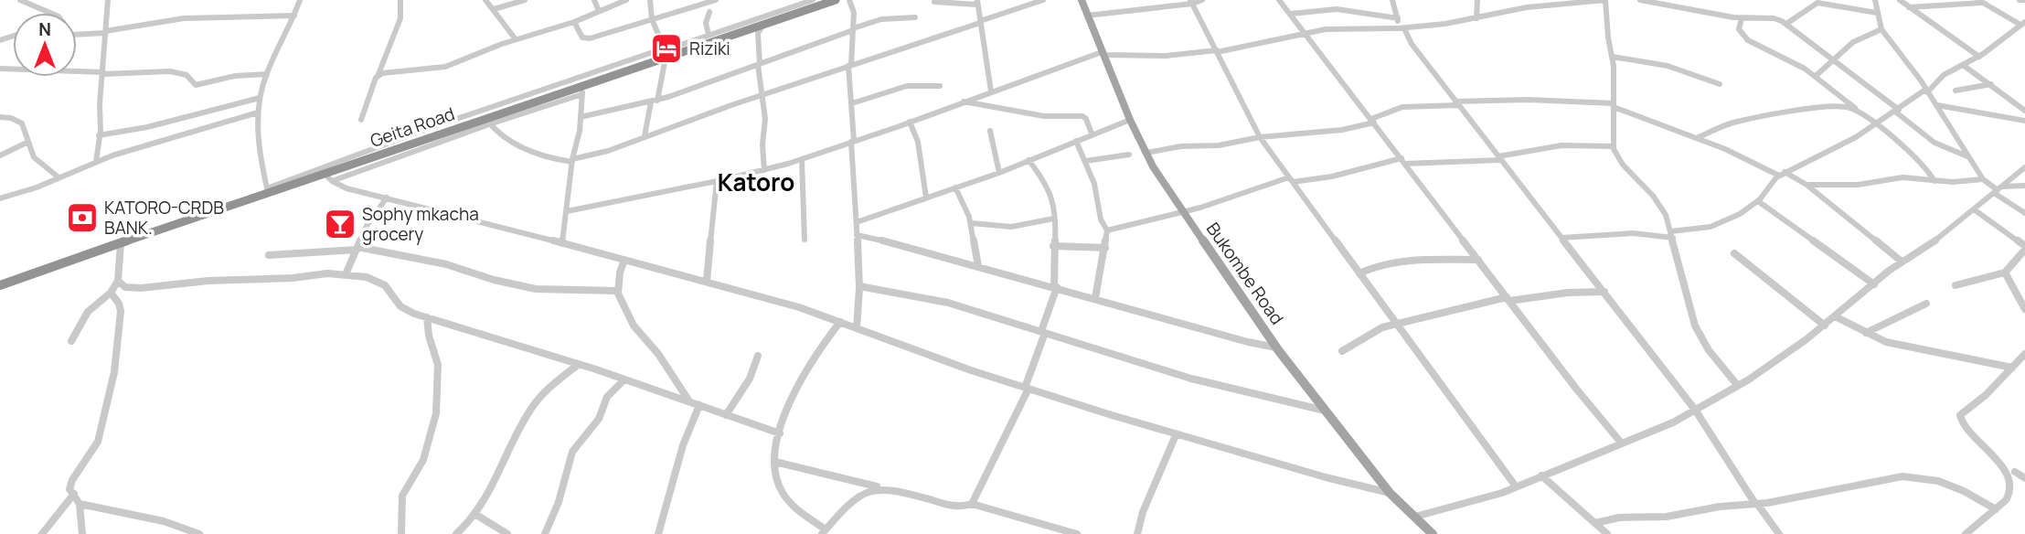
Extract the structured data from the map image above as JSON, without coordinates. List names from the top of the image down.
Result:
{
  "streets": {
    "highway": ["Geita Road"],
    "main road": ["Bukombe Road"]
  },
  "districts": ["Katoro"],
  "places": {
    "hotel": ["Riziki"],
    "bank": ["KATORO-CRDB BANK."],
    "bar": ["Sophy mkacha grocery"]
  },
  "north": "top"
}
